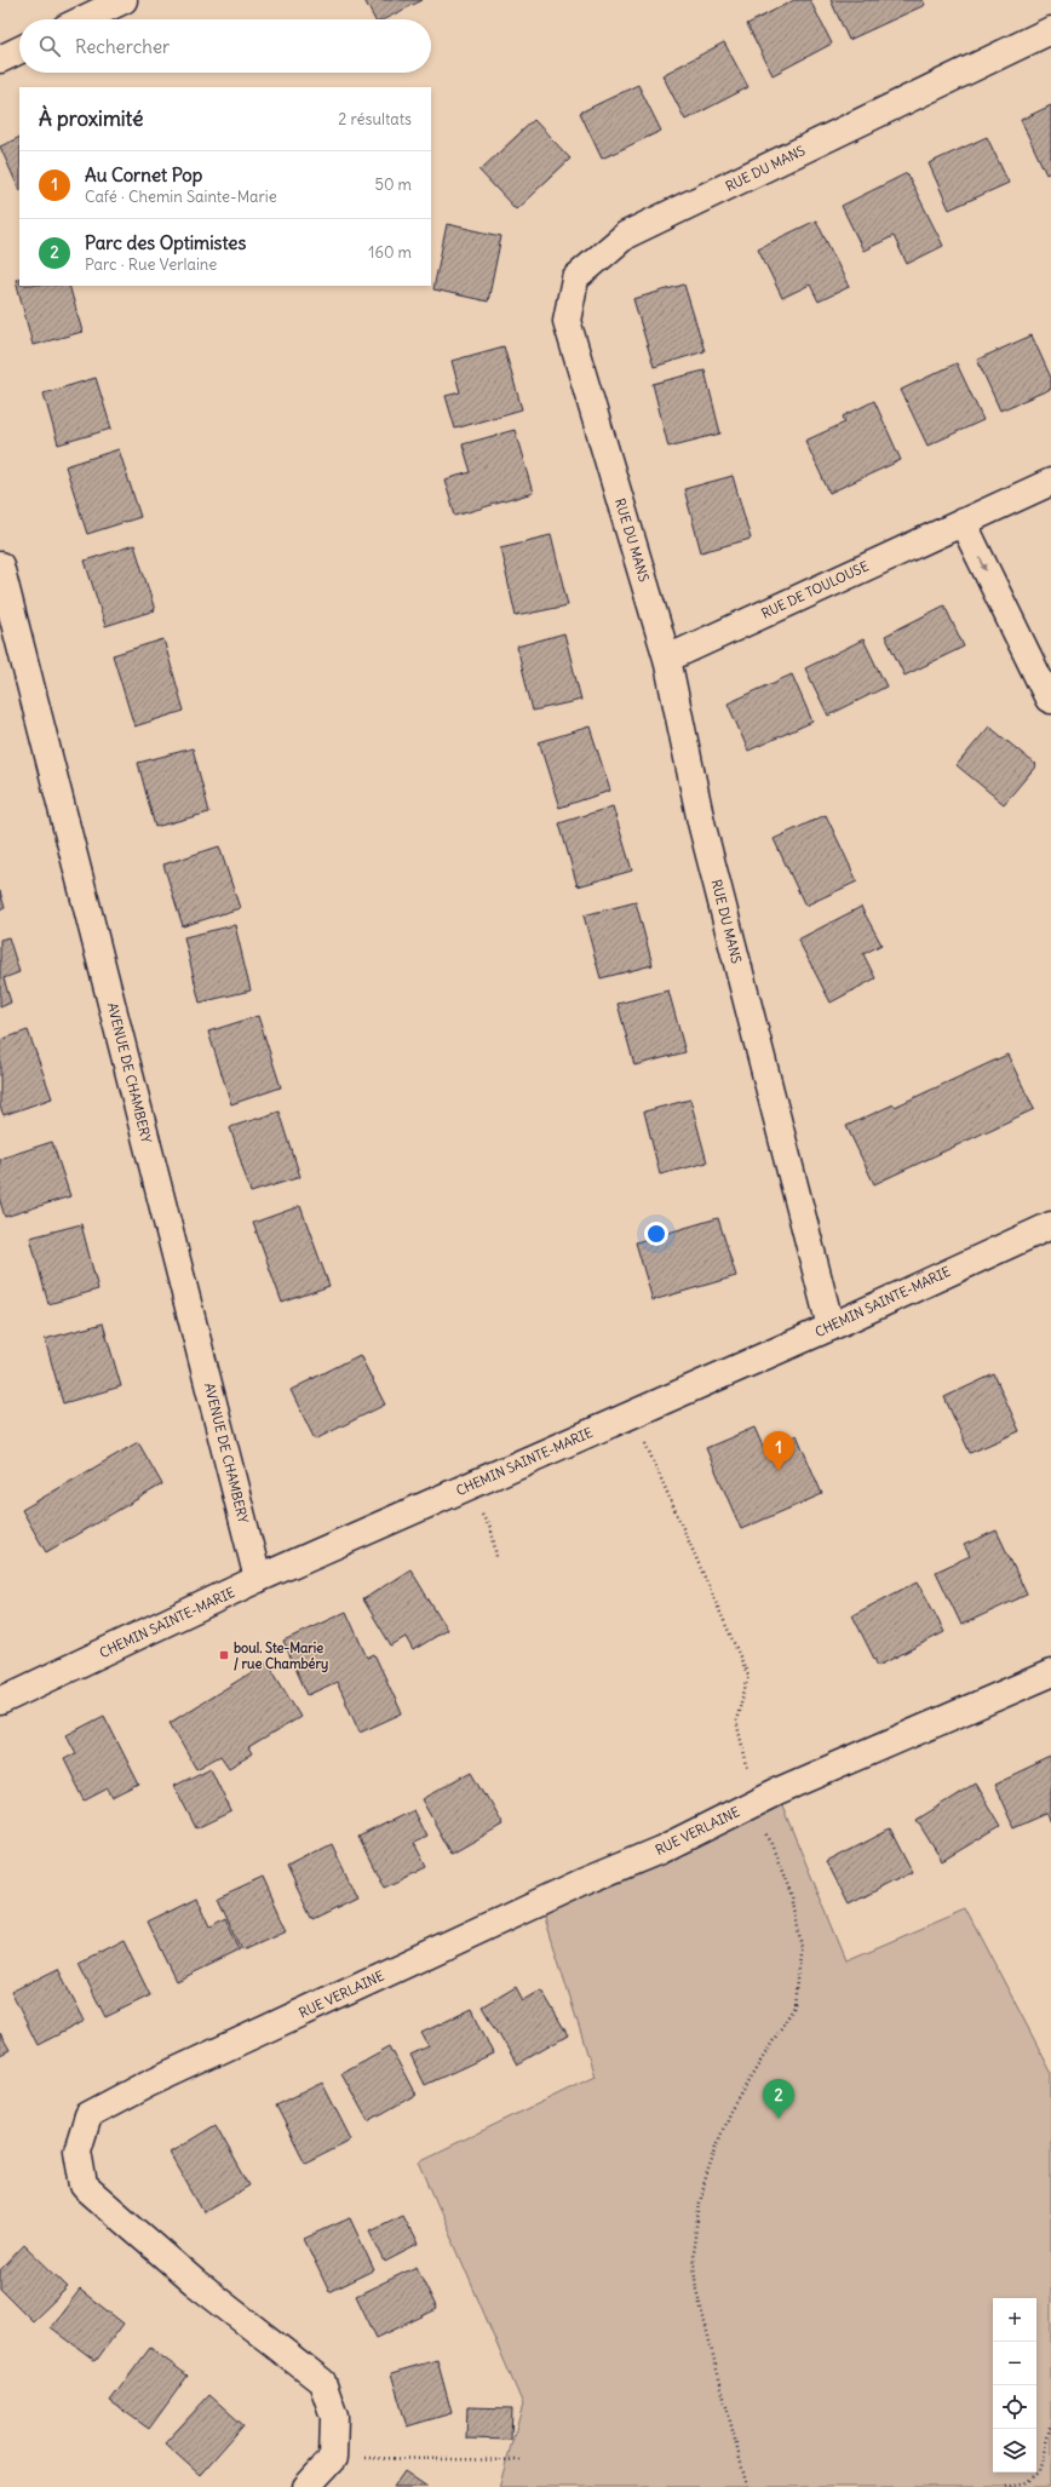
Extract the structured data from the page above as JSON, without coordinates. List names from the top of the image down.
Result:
{
  "streets": {
    "street": [
      "RUE DU MANS",
      "RUE DE TOULOUSE",
      "AVENUE DE CHAMBERY",
      "CHEMIN SAINTE-MARIE",
      "RUE VERLAINE"
    ]
  },
  "crossings": [
    ["RUE DU MANS", "RUE DE TOULOUSE"],
    ["RUE DU MANS", "CHEMIN SAINTE-MARIE"],
    ["AVENUE DE CHAMBERY", "CHEMIN SAINTE-MARIE"]
  ],
  "places": {
    "transit": ["boul. Ste-Marie / rue Chambéry"]
  },
  "page": {
    "search": "Rechercher",
    "heading": ["À proximité", "2 résultats"],
    "list": [
      {
        "mark": "1",
        "name": "Au Cornet Pop",
        "note": "Café · Chemin Sainte-Marie",
        "value": "50 m"
      },
      {
        "mark": "2",
        "name": "Parc des Optimistes",
        "note": "Parc · Rue Verlaine",
        "value": "160 m"
      }
    ],
    "pins": ["1", "2"],
    "map_buttons": ["+", "−"]
  }
}
